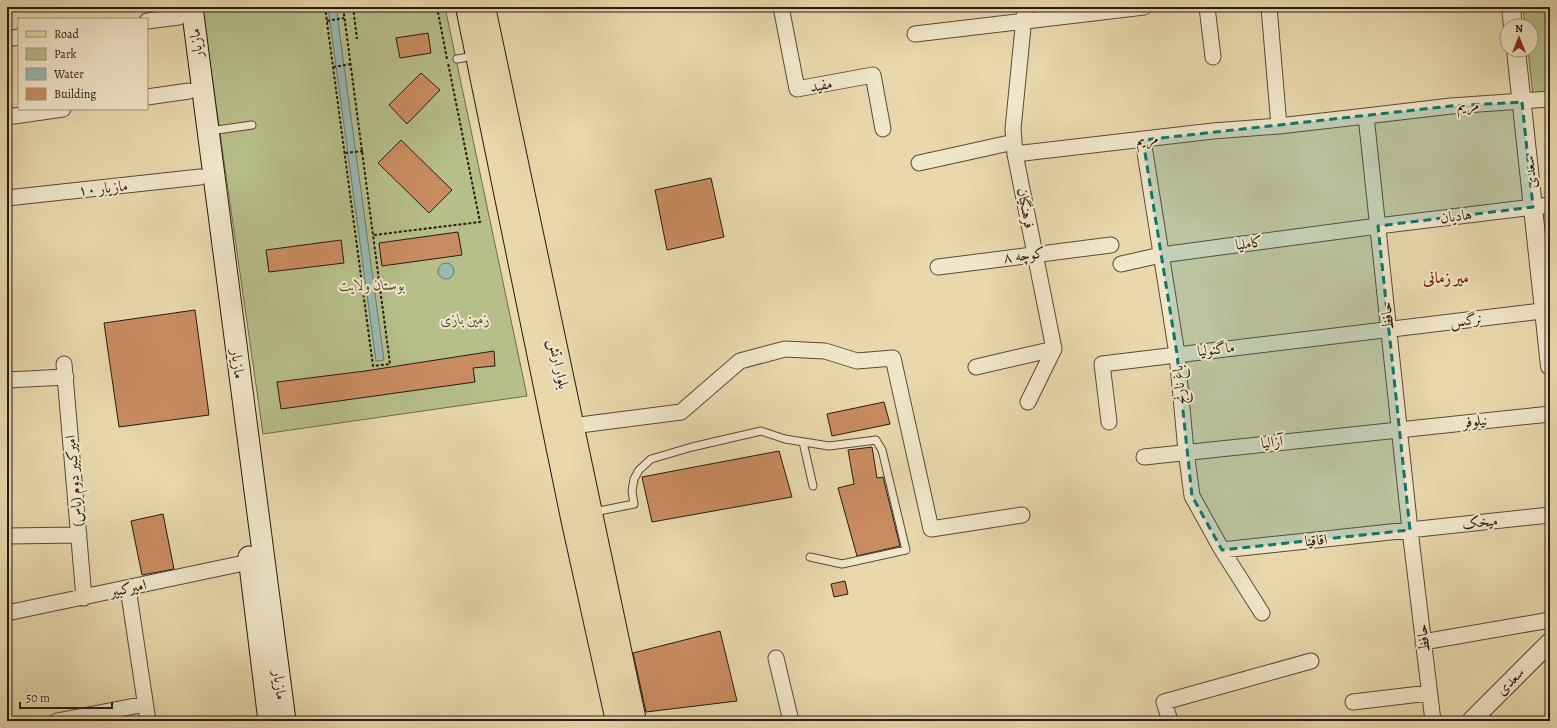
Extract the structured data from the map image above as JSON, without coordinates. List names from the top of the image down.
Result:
{
  "streets": {
    "main road": ["مازیار", "بلوار ارتش"],
    "street": [
      "مفید",
      "مریم",
      "سعدی",
      "مازیار ١٠",
      "فرهنگیان",
      "هادیان",
      "کاملیا",
      "کوچه ۸",
      "حافظ",
      "نرگس",
      "ماگنولیا",
      "باغ نارنج",
      "نیلوفر",
      "آزالیا",
      "امیرکبیر دوم (یاس)",
      "میخک",
      "اقاقیا",
      "امیرکبیر"
    ]
  },
  "crossings": [
    ["مازیار", "مازیار ١٠"],
    ["مازیار", "امیرکبیر"],
    ["مریم", "سعدی"],
    ["مریم", "فرهنگیان"],
    ["مریم", "حافظ"],
    ["مریم", "باغ نارنج"],
    ["سعدی", "هادیان"],
    ["سعدی", "نرگس"],
    ["فرهنگیان", "کوچه ۸"],
    ["هادیان", "کاملیا"],
    ["هادیان", "حافظ"],
    ["کاملیا", "حافظ"],
    ["کاملیا", "باغ نارنج"],
    ["حافظ", "نرگس"],
    ["حافظ", "ماگنولیا"],
    ["حافظ", "نیلوفر"],
    ["حافظ", "آزالیا"],
    ["حافظ", "میخک"],
    ["حافظ", "اقاقیا"],
    ["نرگس", "ماگنولیا"],
    ["ماگنولیا", "باغ نارنج"],
    ["باغ نارنج", "آزالیا"],
    ["باغ نارنج", "اقاقیا"],
    ["نیلوفر", "آزالیا"],
    ["امیرکبیر دوم (یاس)", "امیرکبیر"],
    ["میخک", "اقاقیا"]
  ],
  "districts": ["میر زمانی"],
  "parks": ["بوستان ولایت", "زمین بازی"],
  "legend": [
    "Road",
    "Park",
    "Water",
    "Building"
  ],
  "scale_bar": "50 m",
  "north": "top"
}
